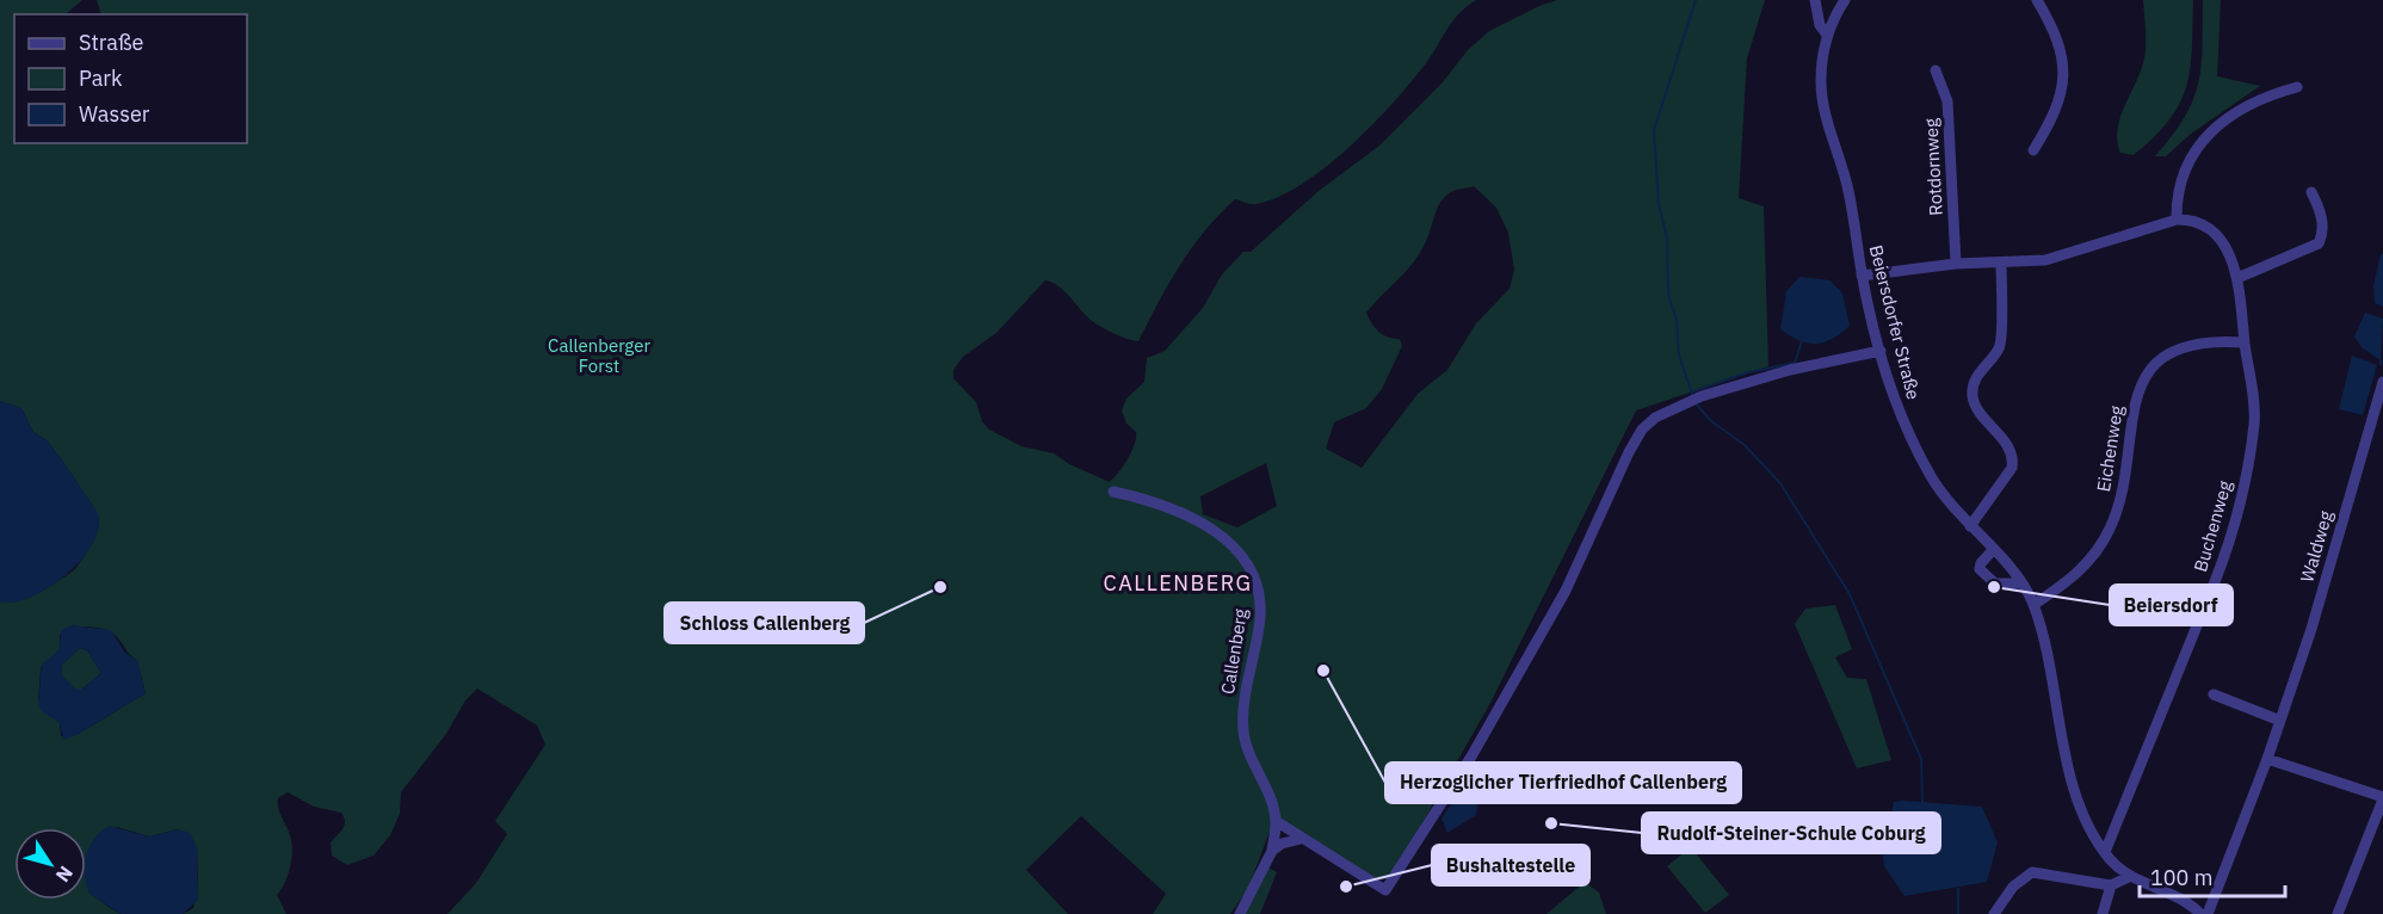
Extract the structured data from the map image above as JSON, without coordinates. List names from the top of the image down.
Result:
{
  "streets": {
    "street": [
      "Rotdornweg",
      "Beiersdorfer Straße",
      "Eichenweg",
      "Buchenweg",
      "Waldweg",
      "Callenberg"
    ]
  },
  "crossings": [
    ["Beiersdorfer Straße", "Eichenweg"],
    ["Beiersdorfer Straße", "Buchenweg"],
    ["Eichenweg", "Buchenweg"]
  ],
  "districts": ["CALLENBERG"],
  "parks": ["Callenberger Forst"],
  "places": [
    "Schloss Callenberg",
    "Beiersdorf",
    "Herzoglicher Tierfriedhof Callenberg",
    "Rudolf-Steiner-Schule Coburg",
    "Bushaltestelle"
  ],
  "legend": ["Straße", "Park", "Wasser"],
  "scale_bar": "100 m",
  "north": "bottom right"
}
